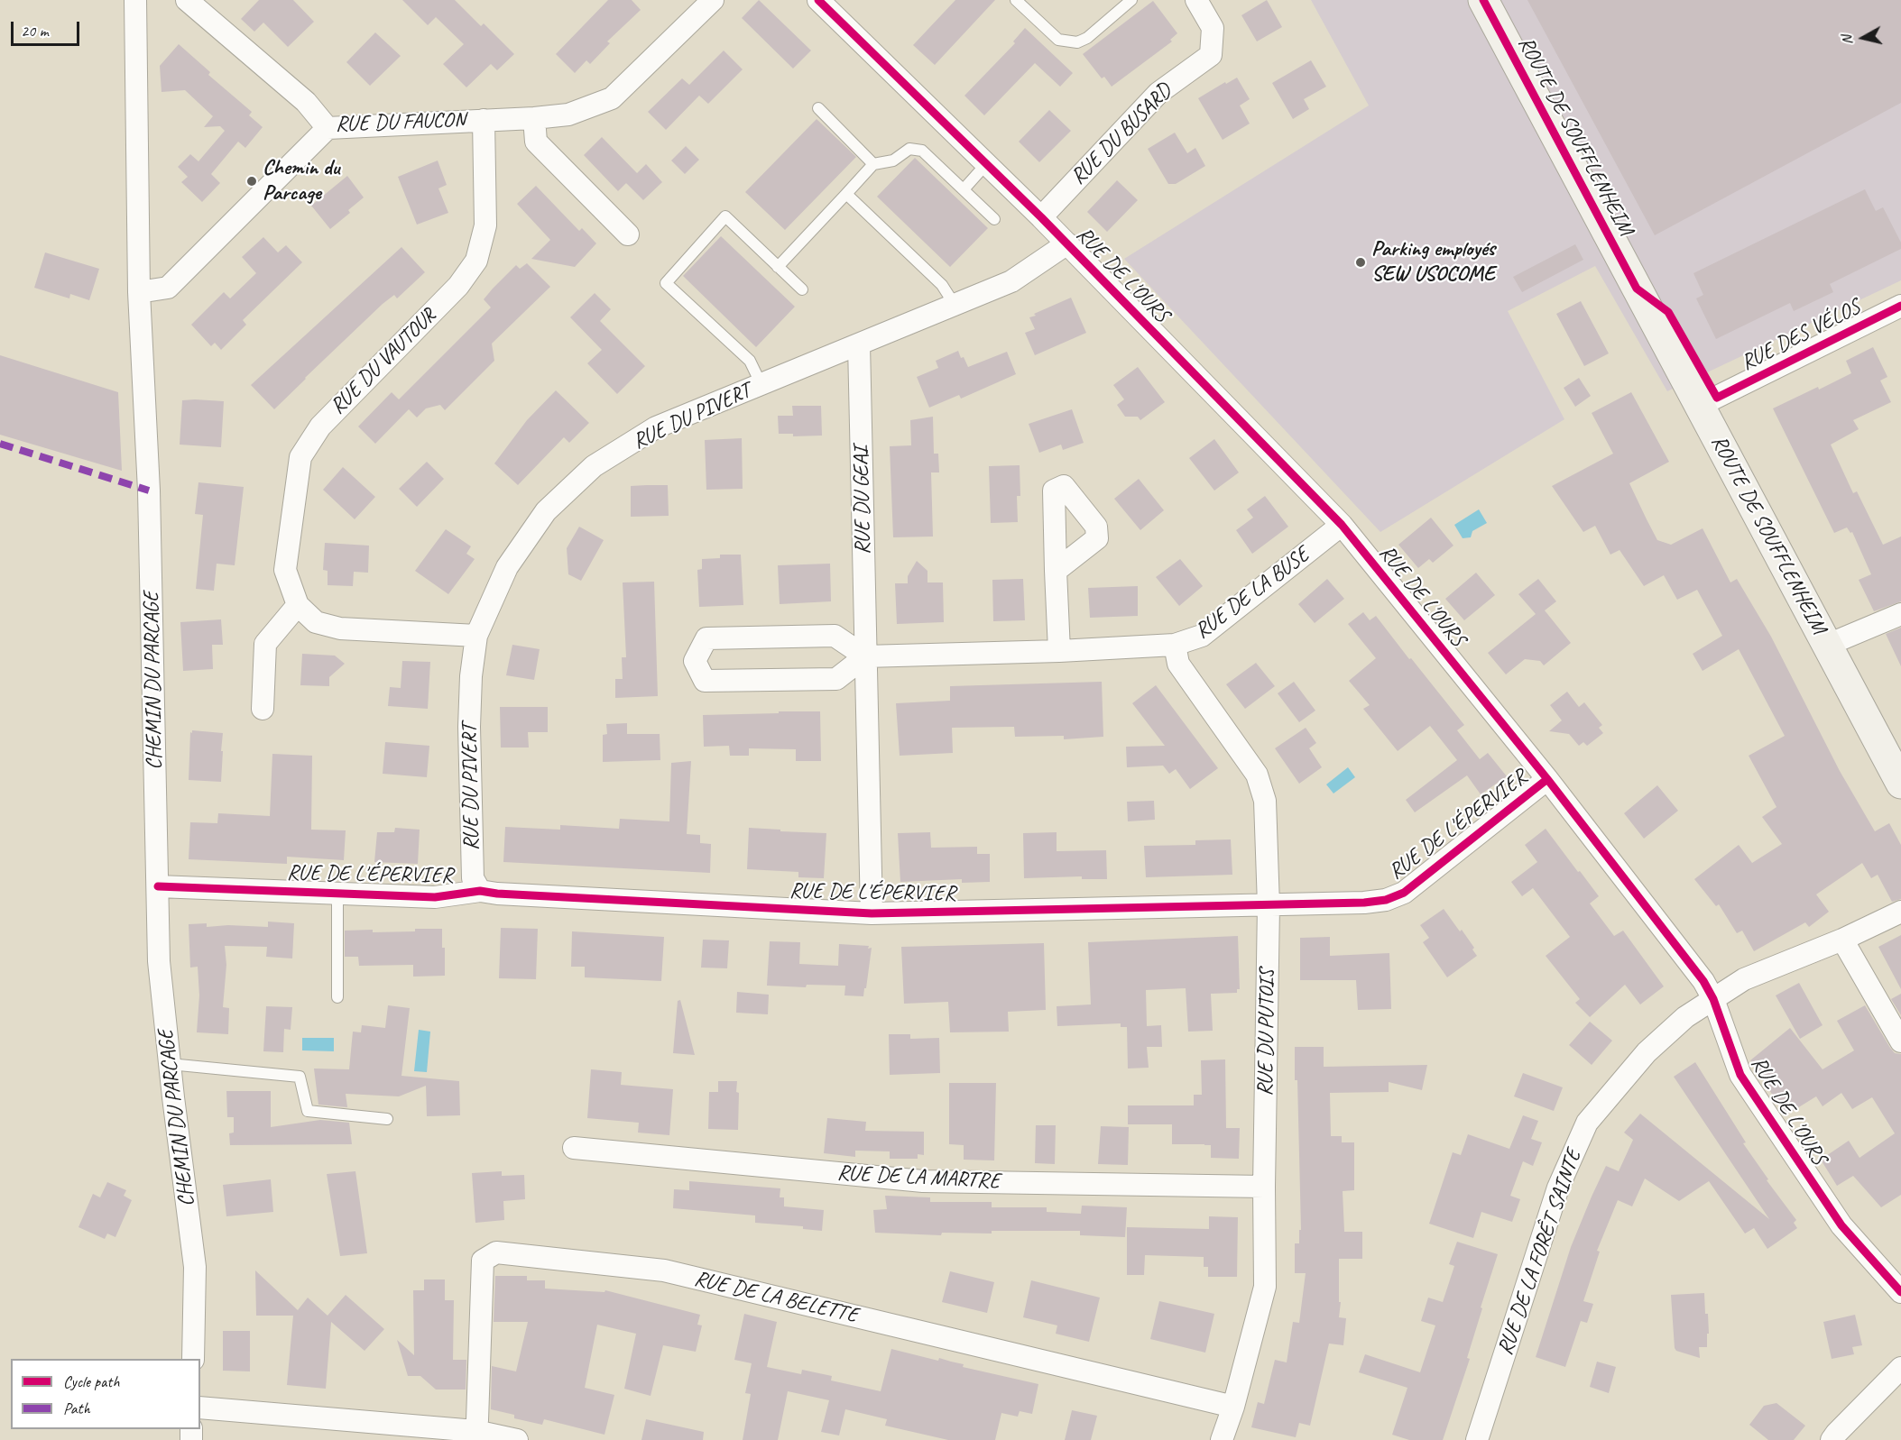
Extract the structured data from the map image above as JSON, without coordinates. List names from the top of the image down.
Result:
{
  "streets": {
    "main road": ["ROUTE DE SOUFFLENHEIM"],
    "street": [
      "RUE DU FAUCON",
      "RUE DU BUSARD",
      "RUE DE L'OURS",
      "RUE DES VÉLOS",
      "RUE DU VAUTOUR",
      "RUE DU PIVERT",
      "RUE DU GEAI",
      "RUE DE LA BUSE",
      "CHEMIN DU PARCAGE",
      "RUE DE L'ÉPERVIER",
      "RUE DU PUTOIS",
      "RUE DE LA MARTRE",
      "RUE DE LA FORÊT SAINTE",
      "RUE DE LA BELETTE"
    ]
  },
  "crossings": [
    ["RUE DU FAUCON", "RUE DU VAUTOUR"],
    ["RUE DU BUSARD", "RUE DE L'OURS"],
    ["ROUTE DE SOUFFLENHEIM", "RUE DES VÉLOS"],
    ["RUE DE L'OURS", "RUE DU PIVERT"],
    ["RUE DE L'OURS", "RUE DE LA BUSE"],
    ["RUE DE L'OURS", "RUE DE L'ÉPERVIER"],
    ["RUE DE L'OURS", "RUE DE LA FORÊT SAINTE"],
    ["RUE DU VAUTOUR", "RUE DU PIVERT"],
    ["RUE DU PIVERT", "RUE DU GEAI"],
    ["RUE DU PIVERT", "RUE DE L'ÉPERVIER"],
    ["RUE DU GEAI", "RUE DE LA BUSE"],
    ["RUE DU GEAI", "RUE DE L'ÉPERVIER"],
    ["RUE DE LA BUSE", "RUE DU PUTOIS"],
    ["CHEMIN DU PARCAGE", "RUE DE L'ÉPERVIER"],
    ["RUE DE L'ÉPERVIER", "RUE DU PUTOIS"],
    ["RUE DU PUTOIS", "RUE DE LA MARTRE"],
    ["RUE DU PUTOIS", "RUE DE LA BELETTE"]
  ],
  "places": ["Chemin du Parcage", "Parking employés SEW USOCOME"],
  "legend": ["Cycle path", "Path"],
  "scale_bar": "20 m",
  "north": "left"
}
